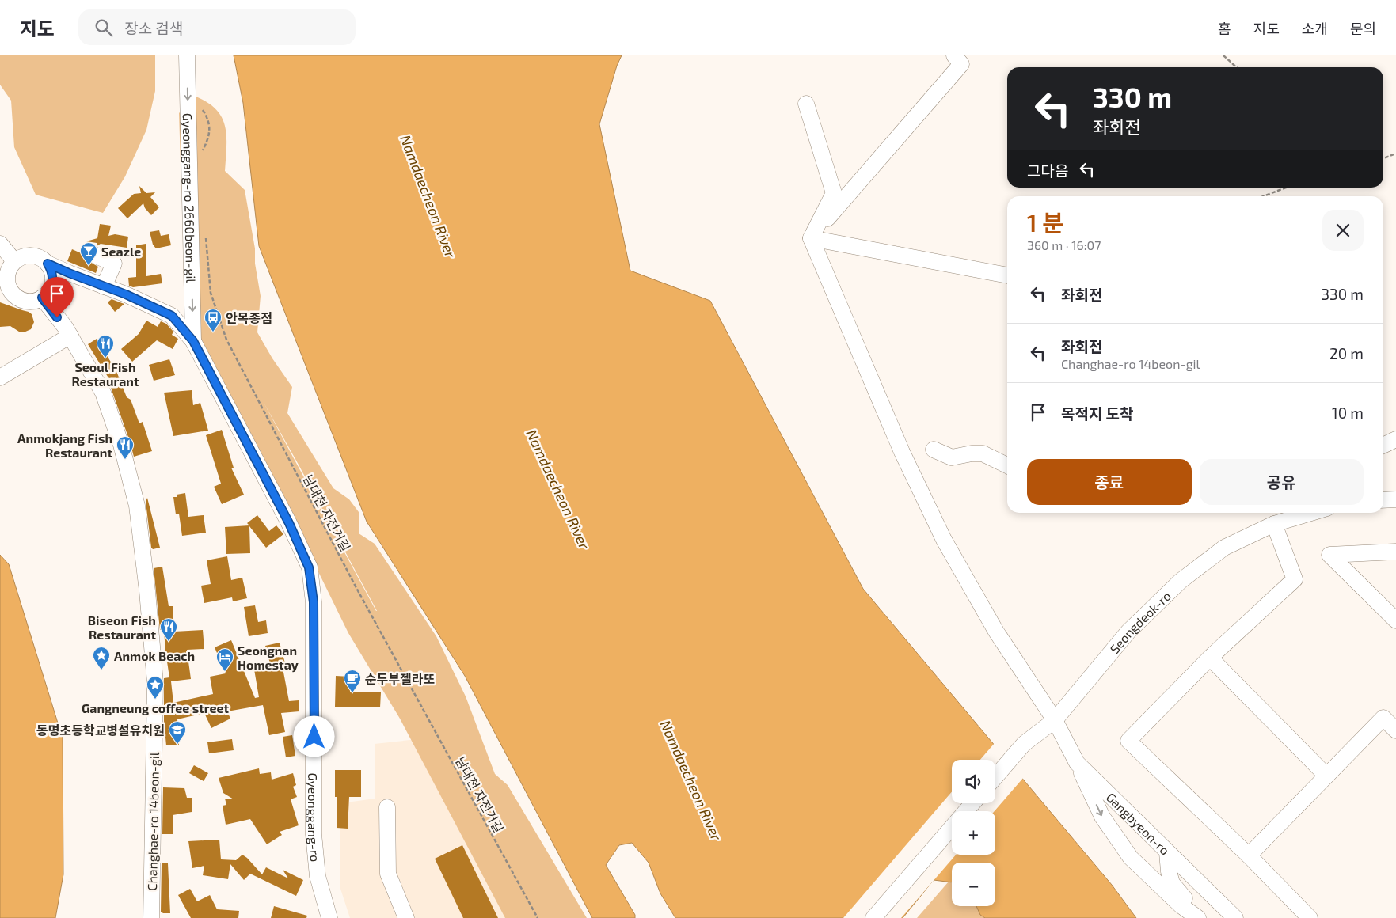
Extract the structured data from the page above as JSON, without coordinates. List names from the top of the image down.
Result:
{
  "streets": {
    "street": [
      "Gyeonggang-ro 2660beon-gil",
      "Seongdeok-ro",
      "Gyeonggang-ro",
      "Changhae-ro 14beon-gil",
      "Gangbyeon-ro"
    ],
    "path": ["남대천 자전거길"]
  },
  "crossings": [
    ["Gyeonggang-ro 2660beon-gil", "Gyeonggang-ro"],
    ["Seongdeok-ro", "Gangbyeon-ro"],
    ["Gyeonggang-ro", "Changhae-ro 14beon-gil"]
  ],
  "one_way": ["Gyeonggang-ro 2660beon-gil"],
  "water": ["Namdaecheon River"],
  "places": {
    "bar": ["Seazle"],
    "bus stop": ["안목종점"],
    "restaurant": ["Seoul Fish Restaurant", "Anmokjang Fish Restaurant", "Biseon Fish Restaurant"],
    "place": ["Anmok Beach", "Gangneung coffee street"],
    "hotel": ["Seongnan Homestay"],
    "cafe": ["순두부젤라또"],
    "school or university": ["동명초등학교병설유치원"]
  },
  "page": {
    "header": "지도",
    "search": "장소 검색",
    "nav": [
      "홈",
      "지도",
      "소개",
      "문의"
    ],
    "turn": ["330 m", "좌회전"],
    "then": "그다음",
    "heading": ["1 분", "360 m · 16:07"],
    "list": [
      {
        "name": "좌회전",
        "value": "330 m"
      },
      {
        "name": "좌회전",
        "note": "Changhae-ro 14beon-gil",
        "value": "20 m"
      },
      {
        "name": "목적지 도착",
        "value": "10 m"
      }
    ],
    "buttons": ["종료", "공유"],
    "map_buttons": ["+", "−"]
  }
}
